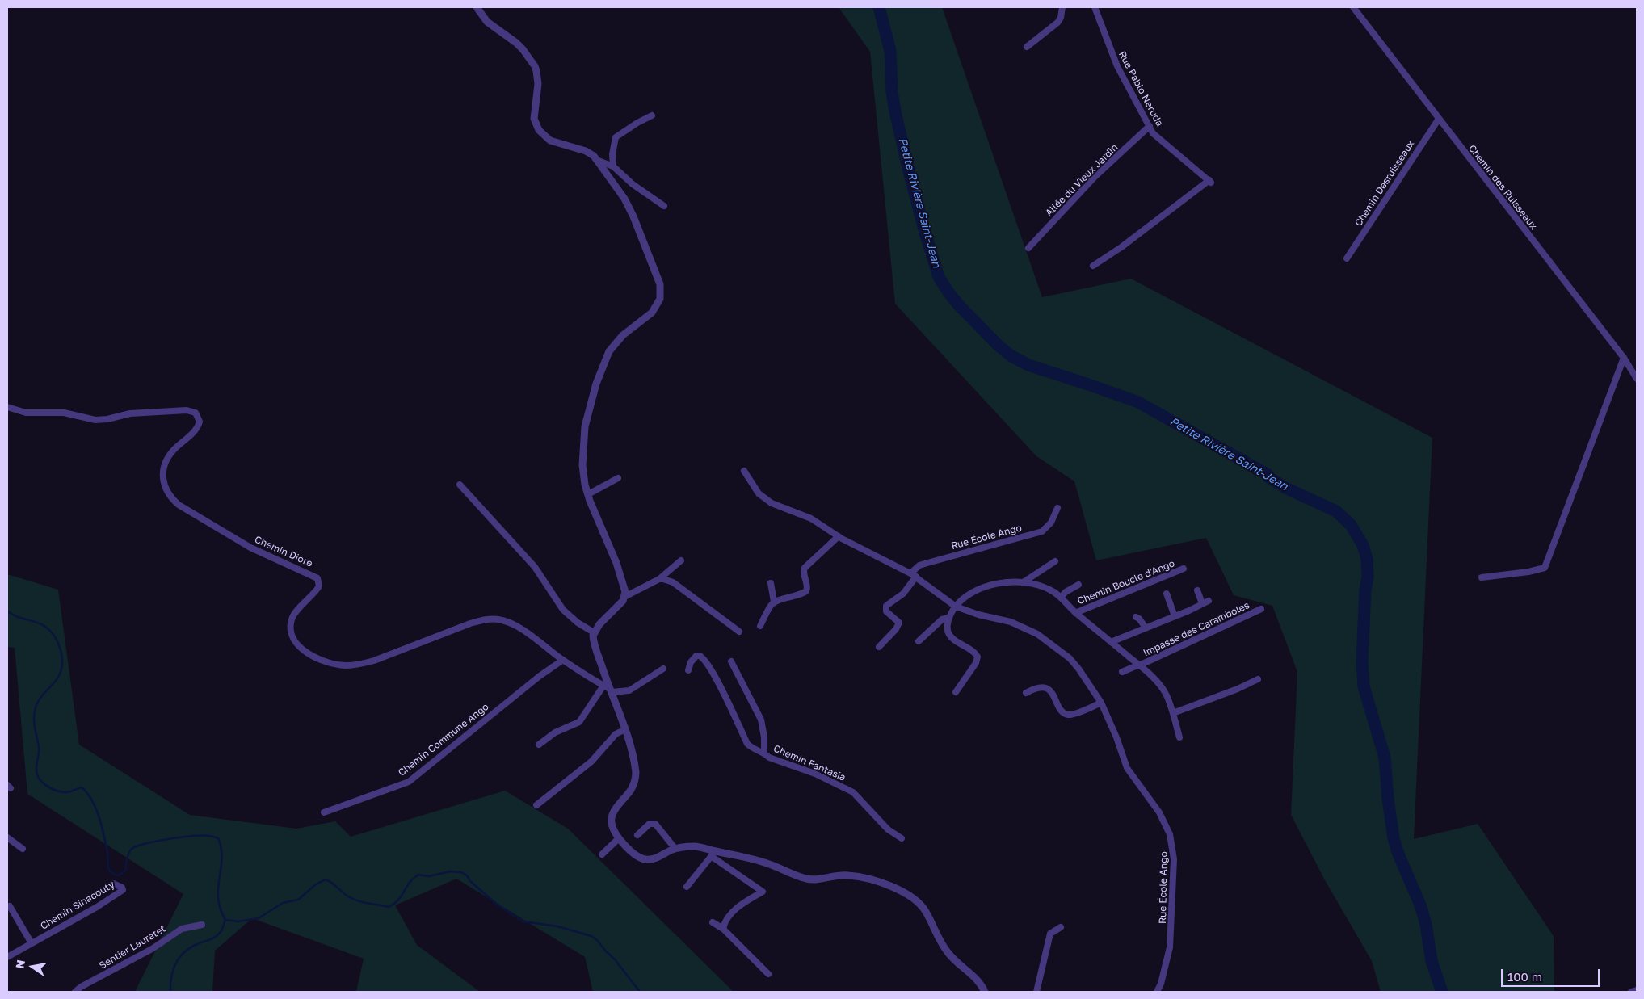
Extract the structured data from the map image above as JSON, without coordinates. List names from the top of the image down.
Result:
{
  "streets": {
    "street": [
      "Rue Pablo Neruda",
      "Allée du Vieux Jardin",
      "Chemin Desruisseaux",
      "Chemin des Ruisseaux",
      "Rue École Ango",
      "Chemin Diore",
      "Chemin Boucle d'Ango",
      "Impasse des Caramboles",
      "Chemin Commune Ango",
      "Chemin Fantasia",
      "Chemin Sinacouty",
      "Sentier Lauratet"
    ]
  },
  "crossings": [
    ["Rue Pablo Neruda", "Allée du Vieux Jardin"],
    ["Chemin Desruisseaux", "Chemin des Ruisseaux"],
    ["Rue École Ango", "Chemin Boucle d'Ango"],
    ["Chemin Diore", "Chemin Commune Ango"],
    ["Chemin Boucle d'Ango", "Impasse des Caramboles"]
  ],
  "water": ["Petite Rivière Saint-Jean"],
  "scale_bar": "100 m",
  "north": "left"
}
